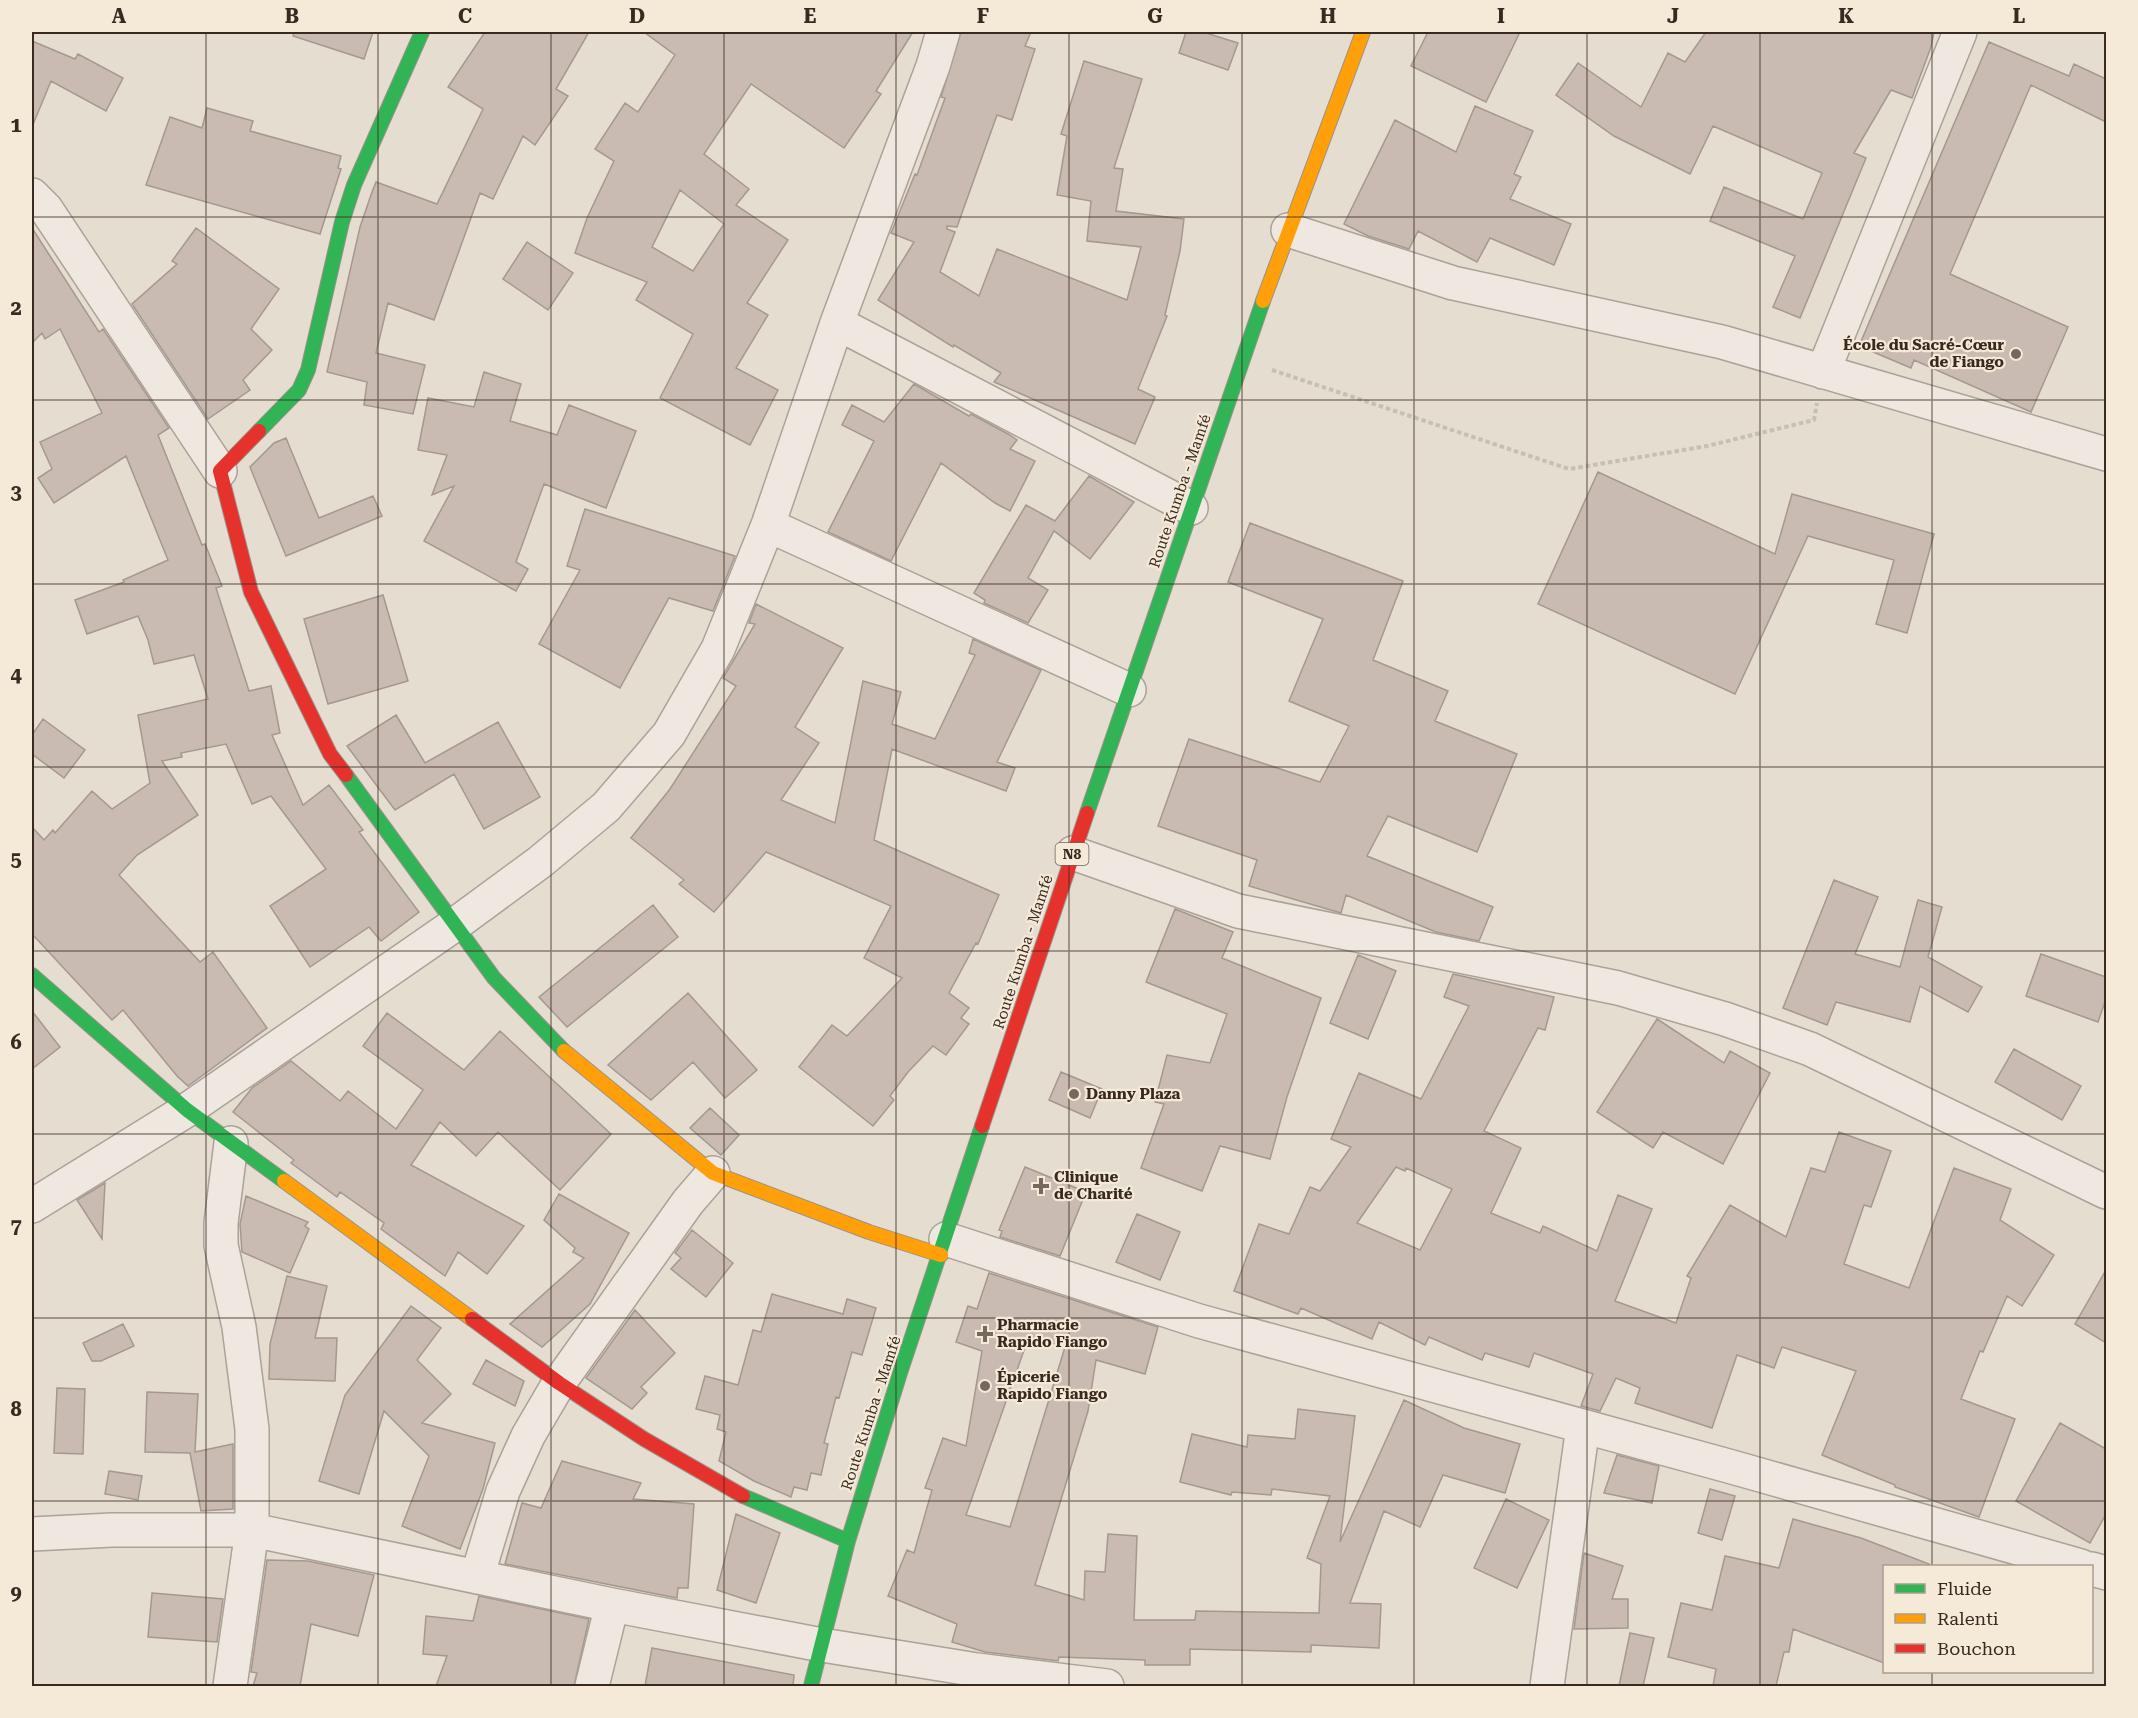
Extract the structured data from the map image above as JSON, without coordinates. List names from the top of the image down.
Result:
{
  "streets": {
    "main road": ["Route Kumba - Mamfé", "N8"]
  },
  "places": {
    "other": ["École du Sacré-Cœur de Fiango", "Danny Plaza", "Épicerie Rapido Fiango"],
    "health": ["Clinique de Charité", "Pharmacie Rapido Fiango"]
  },
  "legend": ["Fluide", "Ralenti", "Bouchon"],
  "grid": {
    "columns": [
      "A",
      "B",
      "C",
      "D",
      "E",
      "F",
      "G",
      "H",
      "I",
      "J",
      "K",
      "L"
    ],
    "rows": [
      "1",
      "2",
      "3",
      "4",
      "5",
      "6",
      "7",
      "8",
      "9"
    ]
  }
}
